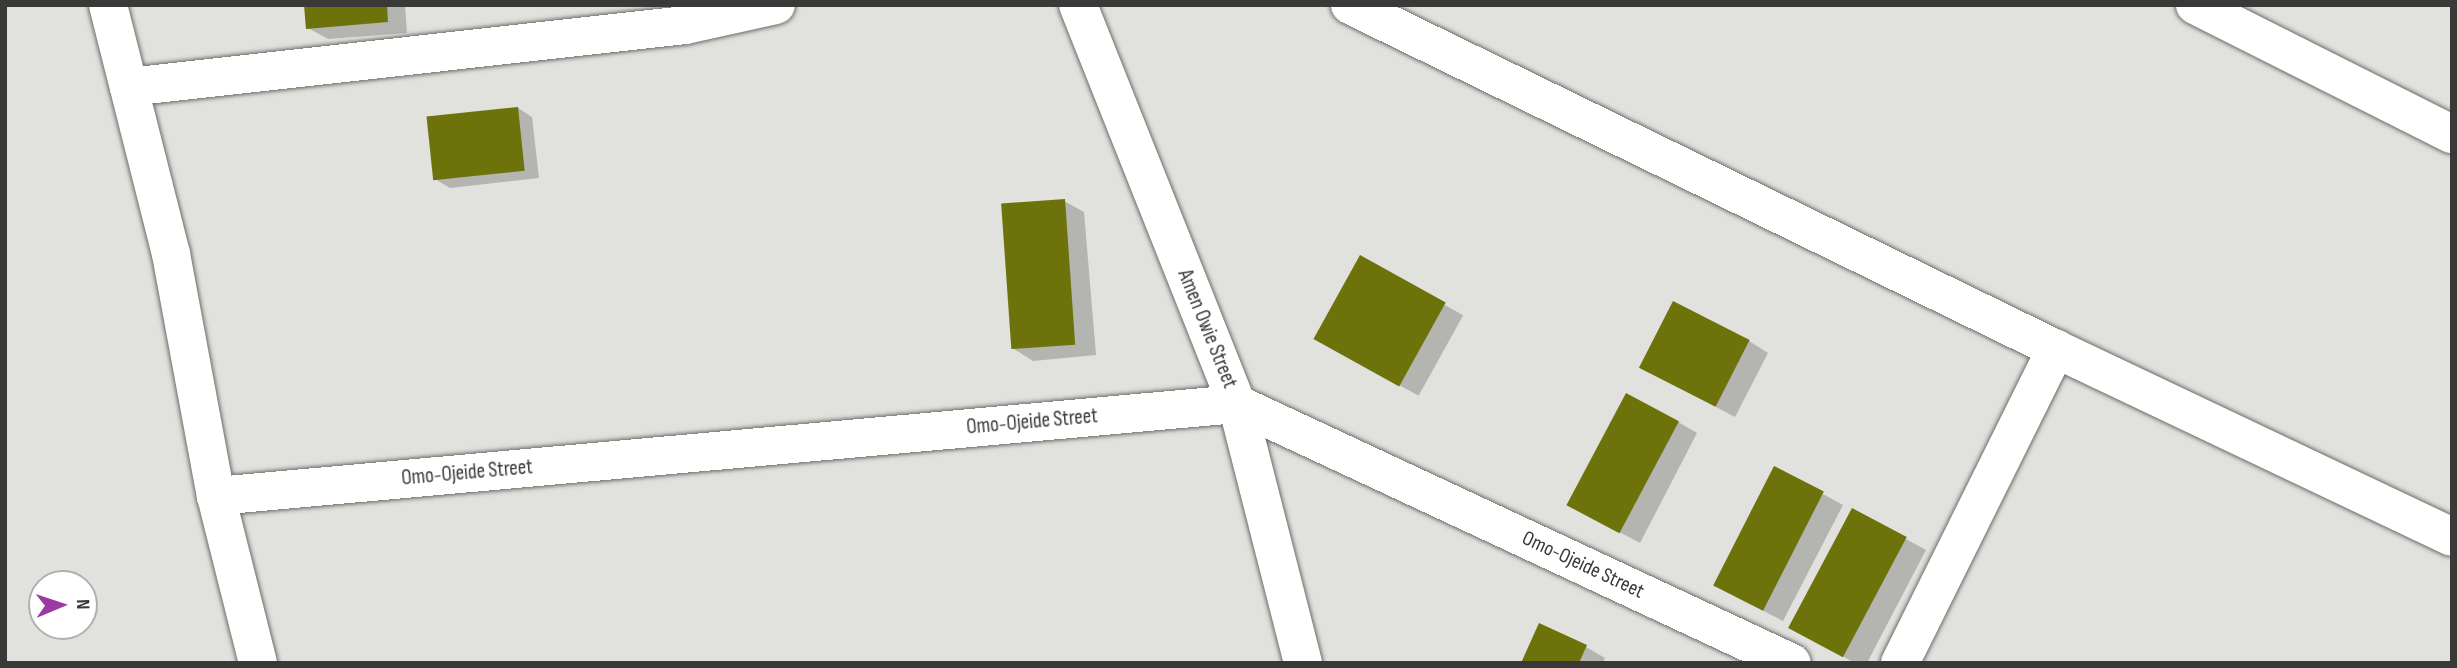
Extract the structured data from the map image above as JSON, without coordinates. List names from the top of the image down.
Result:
{
  "streets": {
    "street": ["Amen Owie Street", "Omo-Ojeide Street"]
  },
  "crossings": [
    ["Amen Owie Street", "Omo-Ojeide Street"]
  ],
  "north": "right"
}
